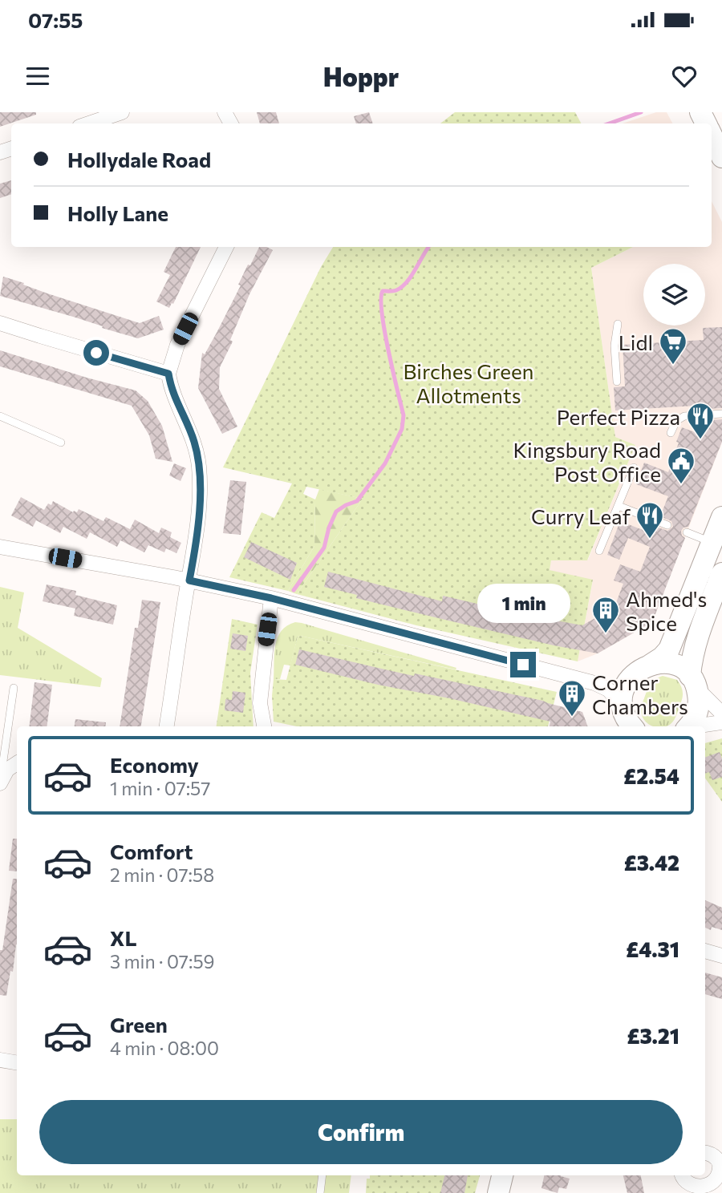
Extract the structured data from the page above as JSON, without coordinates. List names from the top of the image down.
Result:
{
  "parks": ["Birches Green Allotments"],
  "places": {
    "supermarket": ["Lidl"],
    "restaurant": ["Perfect Pizza", "Curry Leaf"],
    "public building": ["Kingsbury Road Post Office"],
    "building": ["Ahmed's Spice", "Corner Chambers"]
  },
  "page": {
    "status": "07:55",
    "header": "Hoppr",
    "banner": ["Hollydale Road", "Holly Lane"],
    "bubble": "1 min",
    "list": [
      {
        "name": "Economy",
        "note": "1 min · 07:57",
        "value": "£2.54"
      },
      {
        "name": "Comfort",
        "note": "2 min · 07:58",
        "value": "£3.42"
      },
      {
        "name": "XL",
        "note": "3 min · 07:59",
        "value": "£4.31"
      },
      {
        "name": "Green",
        "note": "4 min · 08:00",
        "value": "£3.21"
      }
    ],
    "buttons": "Confirm"
  }
}
